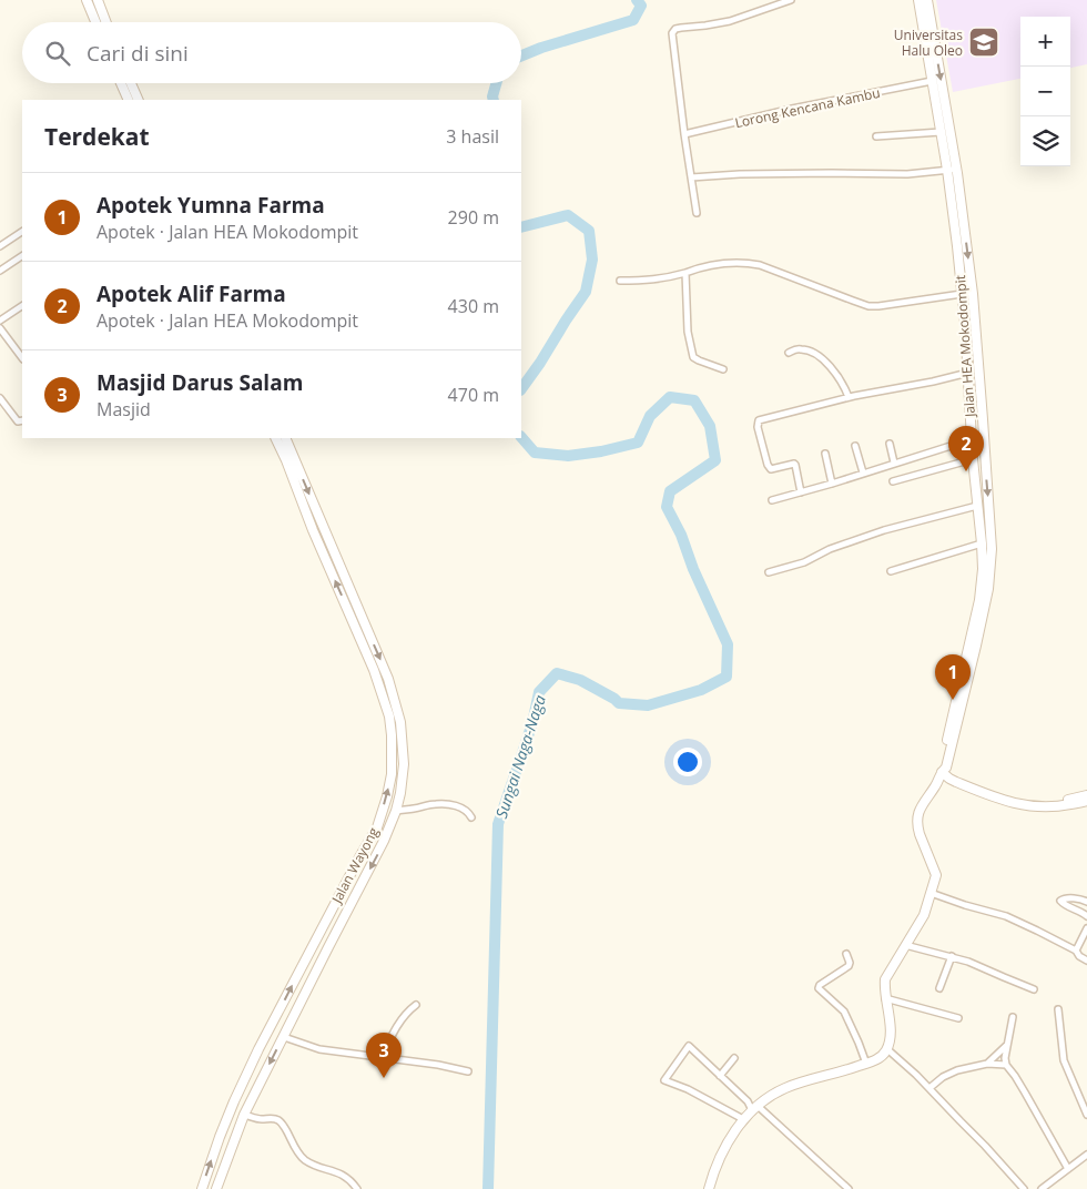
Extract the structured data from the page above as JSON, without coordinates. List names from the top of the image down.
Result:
{
  "streets": {
    "street": ["Lorong Kencana Kambu", "Jalan HEA Mokodompit", "Jalan Wayong"]
  },
  "crossings": [
    ["Lorong Kencana Kambu", "Jalan HEA Mokodompit"]
  ],
  "water": ["Sungai Naga-Naga"],
  "places": {
    "school or university": ["Universitas Halu Oleo"]
  },
  "page": {
    "map_buttons": ["+", "−"],
    "search": "Cari di sini",
    "heading": ["Terdekat", "3 hasil"],
    "list": [
      {
        "mark": "1",
        "name": "Apotek Yumna Farma",
        "note": "Apotek · Jalan HEA Mokodompit",
        "value": "290 m"
      },
      {
        "mark": "2",
        "name": "Apotek Alif Farma",
        "note": "Apotek · Jalan HEA Mokodompit",
        "value": "430 m"
      },
      {
        "mark": "3",
        "name": "Masjid Darus Salam",
        "note": "Masjid",
        "value": "470 m"
      }
    ],
    "pins": ["2", "1", "3"]
  }
}
